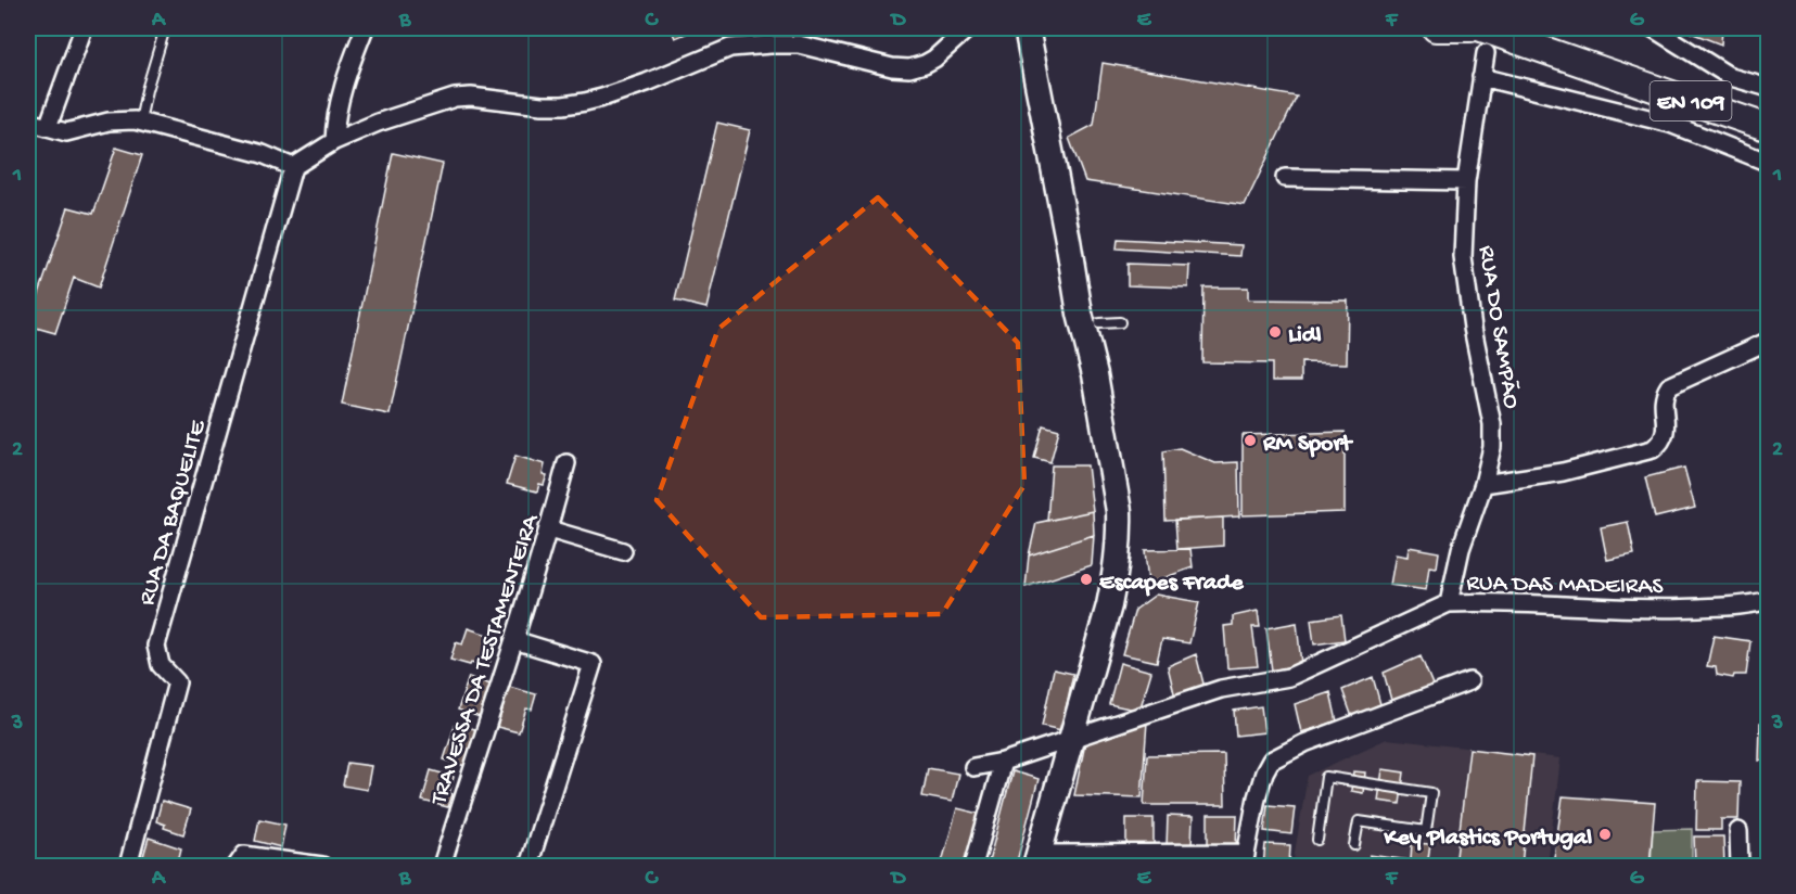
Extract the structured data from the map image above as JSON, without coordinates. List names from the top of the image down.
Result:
{
  "streets": {
    "main road": ["EN 109"],
    "street": [
      "RUA DO SAMPÃO",
      "RUA DA BAQUELITE",
      "RUA DAS MADEIRAS",
      "TRAVESSA DA TESTAMENTEIRA"
    ]
  },
  "crossings": [
    ["EN 109", "RUA DO SAMPÃO"],
    ["RUA DO SAMPÃO", "RUA DAS MADEIRAS"]
  ],
  "places": [
    "Lidl",
    "RM Sport",
    "Escapes Frade",
    "Key Plastics Portugal"
  ],
  "grid": {
    "columns": [
      "A",
      "B",
      "C",
      "D",
      "E",
      "F",
      "G"
    ],
    "rows": ["1", "2", "3"]
  }
}
